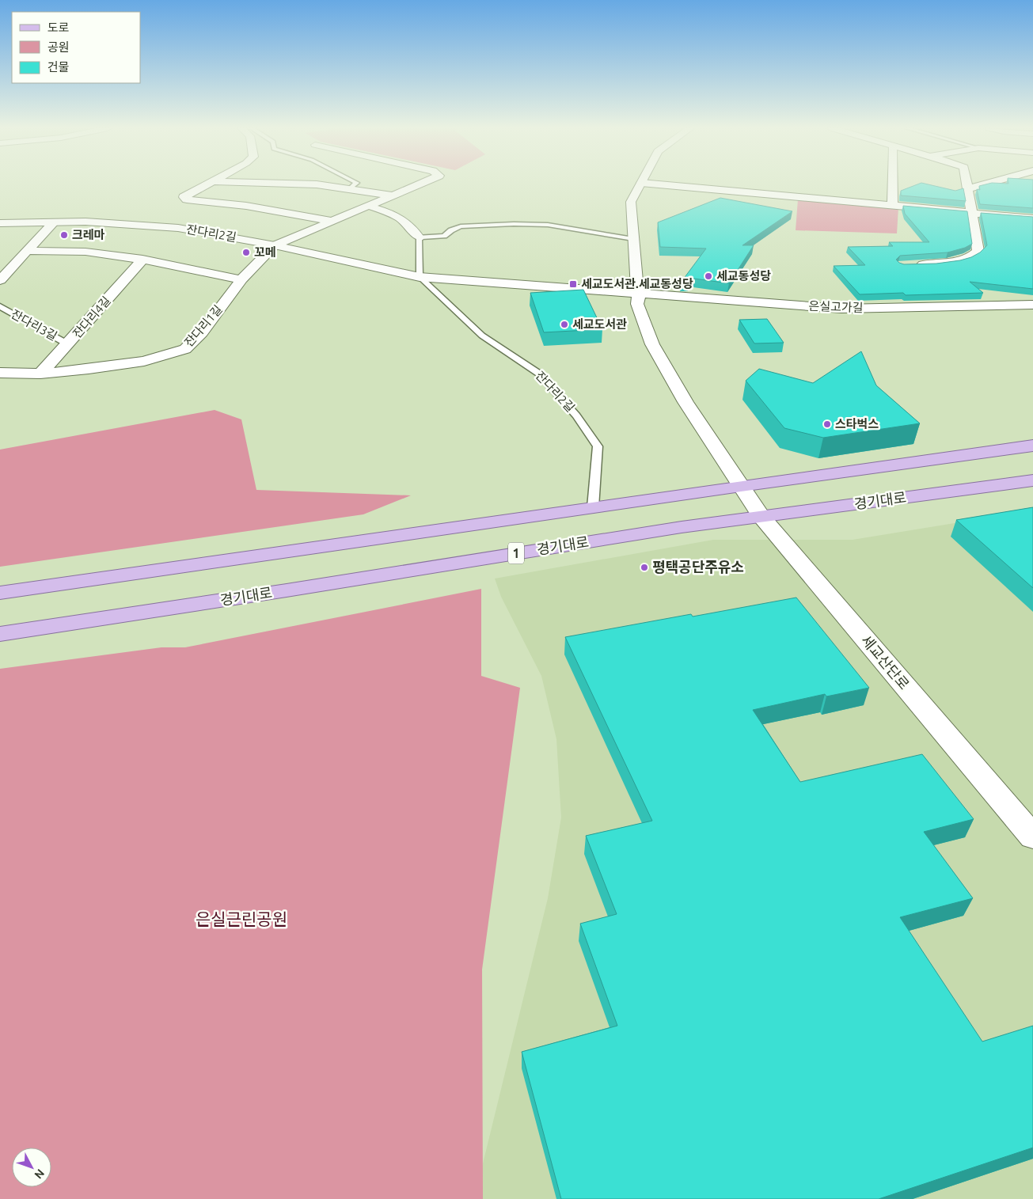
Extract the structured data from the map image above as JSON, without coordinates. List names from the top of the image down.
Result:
{
  "streets": {
    "main road": ["경기대로", "1"],
    "street": [
      "잔다리2길",
      "은실고가길",
      "잔다리4길",
      "잔다리1길",
      "세교산단로"
    ],
    "lane": ["잔다리3길"]
  },
  "crossings": [
    ["잔다리2길", "은실고가길"],
    ["잔다리2길", "잔다리1길"],
    ["잔다리4길", "잔다리3길"],
    ["잔다리4길", "잔다리1길"],
    ["경기대로", "세교산단로"]
  ],
  "parks": ["은실근린공원"],
  "places": {
    "other": [
      "크레마",
      "꼬메",
      "세교동성당",
      "세교도서관",
      "스타벅스",
      "평택공단주유소"
    ],
    "transit": ["세교도서관.세교동성당"]
  },
  "legend": ["도로", "공원", "건물"],
  "north": "bottom right"
}
